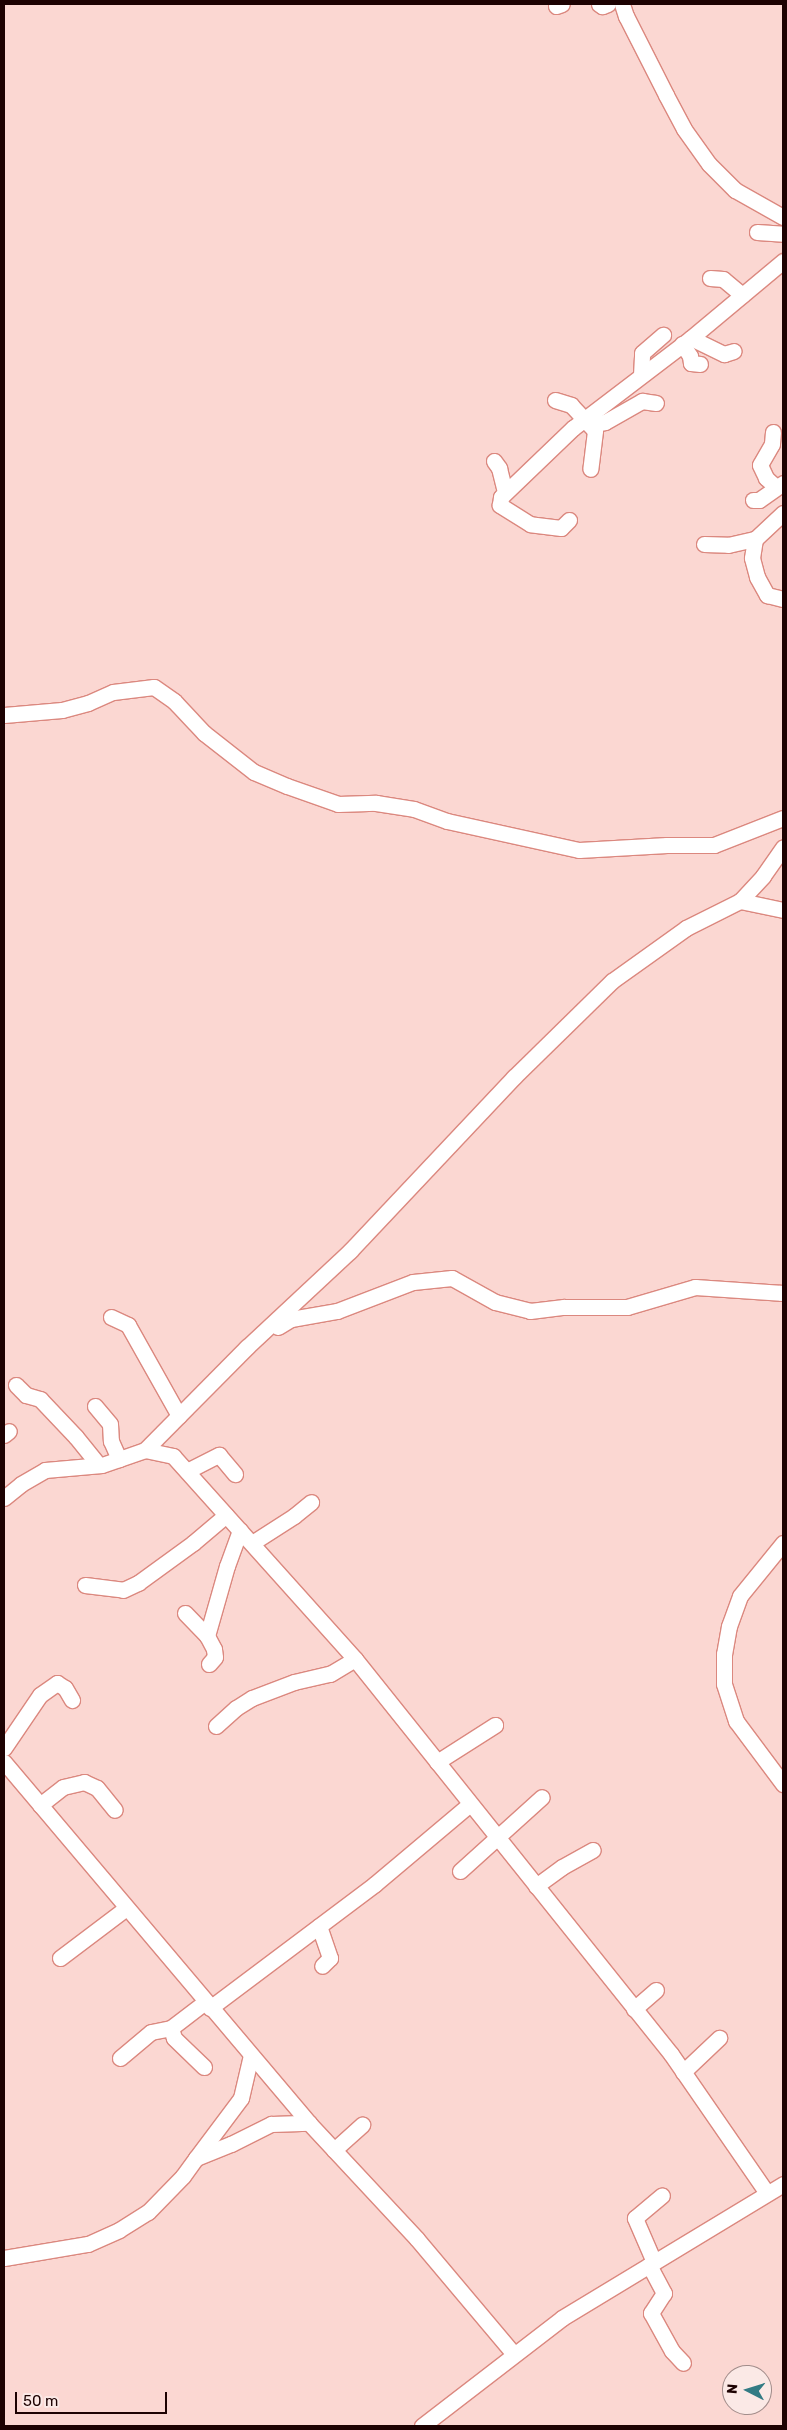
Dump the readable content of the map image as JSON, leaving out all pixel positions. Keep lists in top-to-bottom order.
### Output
{
  "scale_bar": "50 m",
  "north": "left"
}
